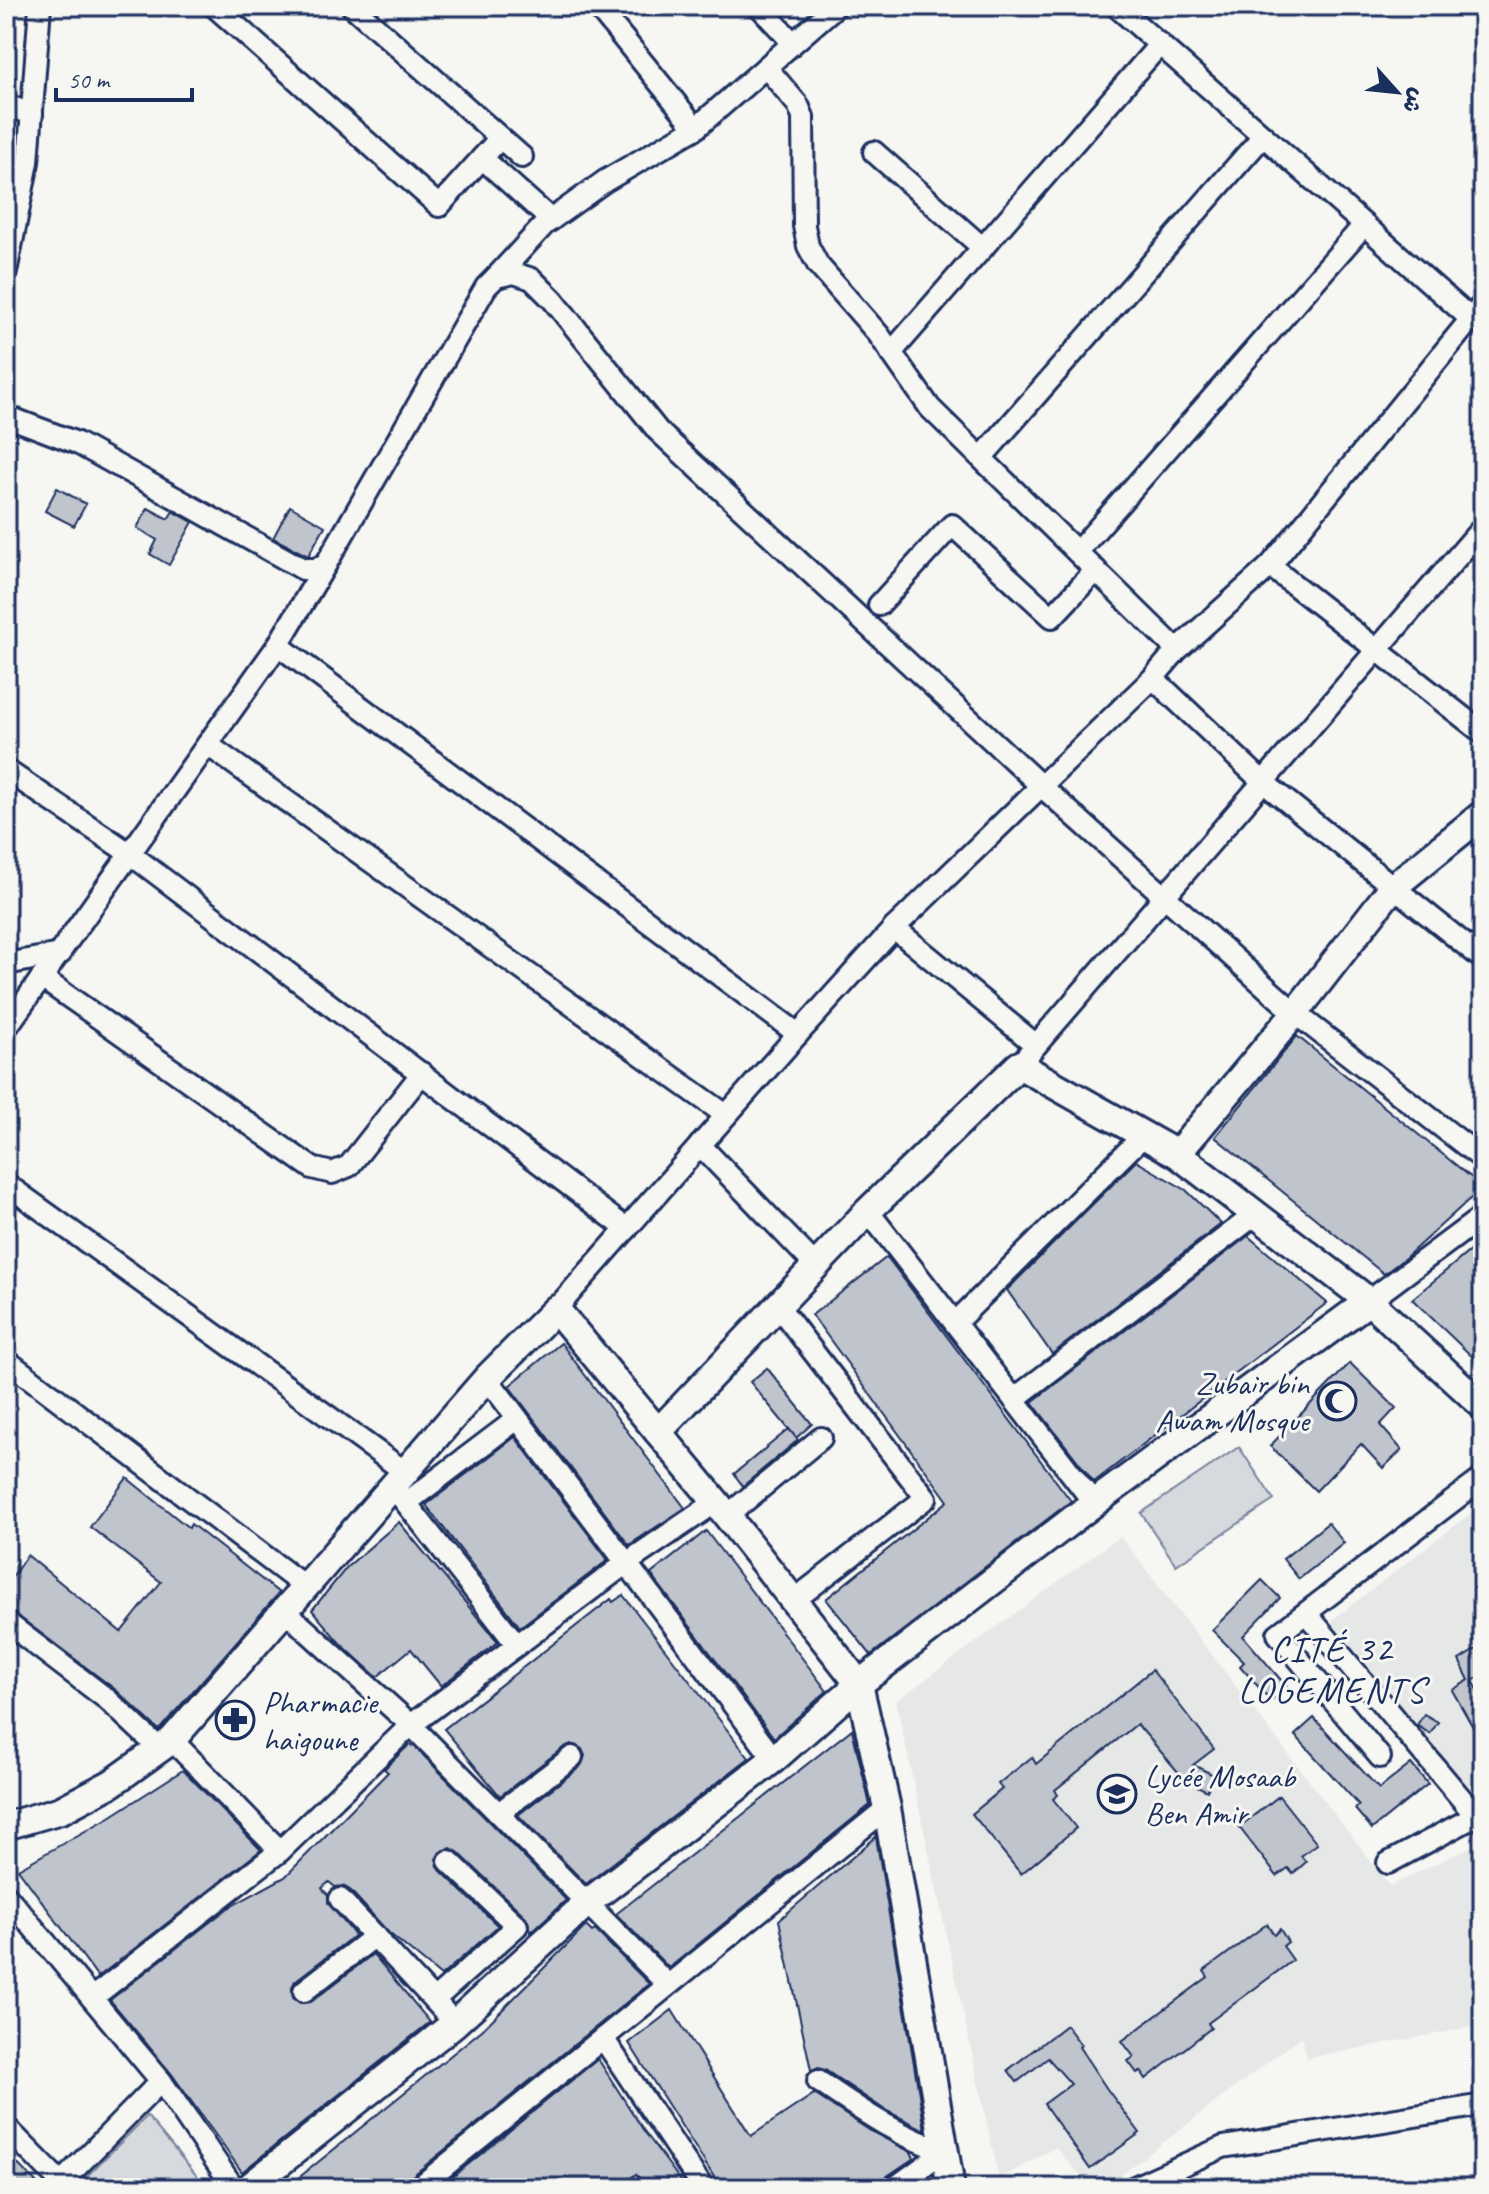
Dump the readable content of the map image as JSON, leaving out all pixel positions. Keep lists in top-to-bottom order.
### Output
{
  "districts": ["CITÉ 32 LOGEMENTS"],
  "places": {
    "mosque": ["Zubair bin Awam Mosque"],
    "pharmacy": ["Pharmacie haigoune"],
    "school or university": ["Lycée Mosaab Ben Amir"]
  },
  "scale_bar": "50 m",
  "north": "bottom right"
}
